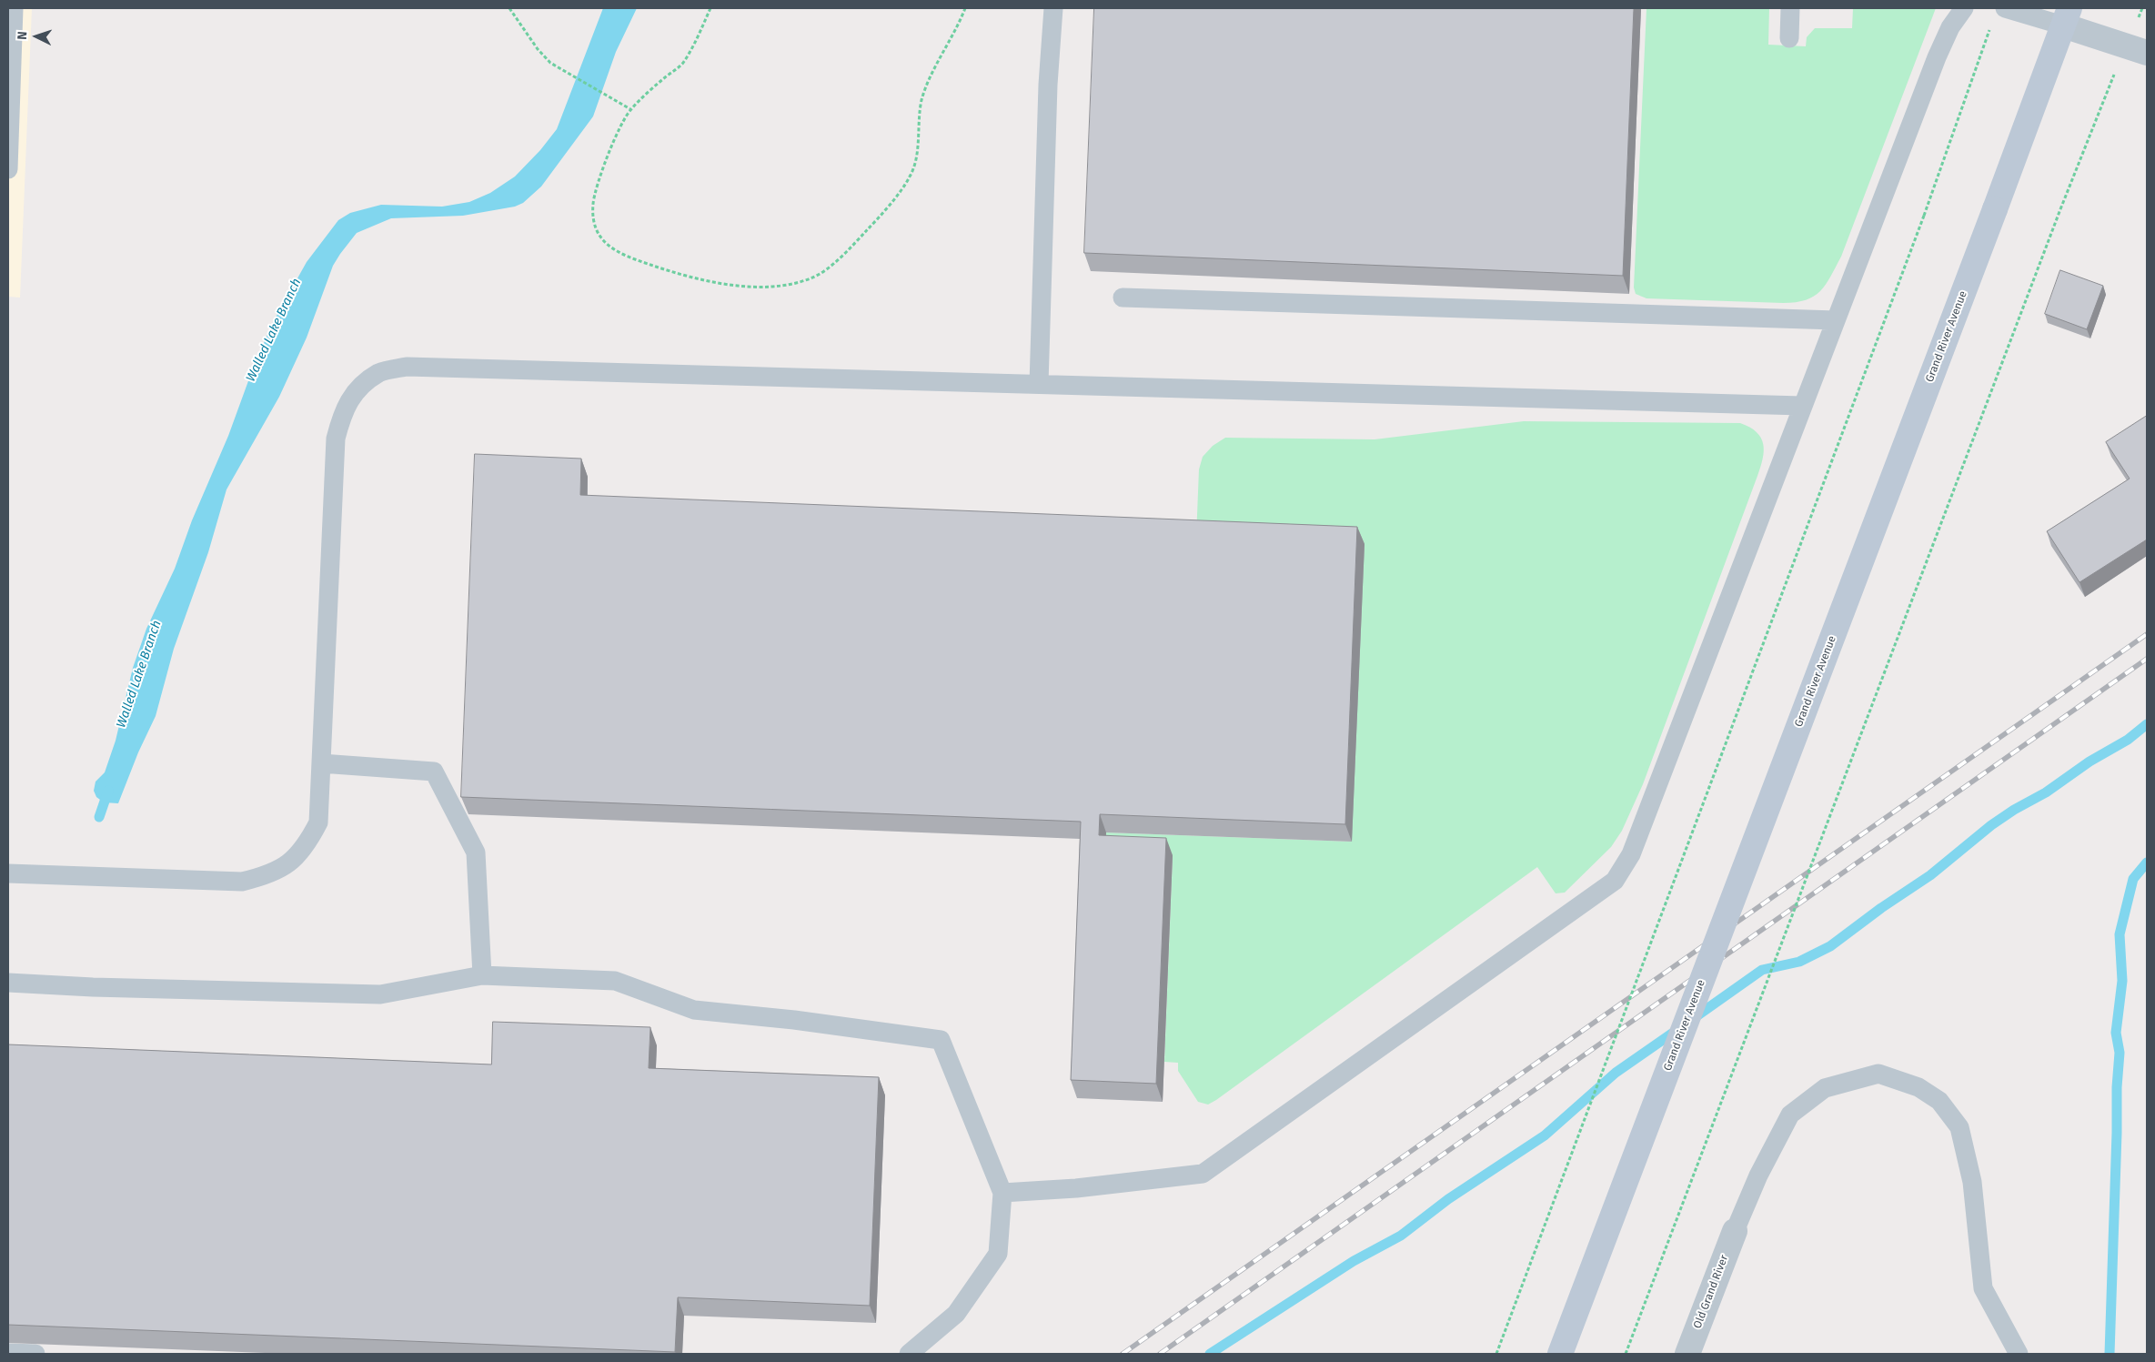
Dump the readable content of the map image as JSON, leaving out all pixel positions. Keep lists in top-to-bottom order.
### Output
{
  "streets": {
    "main road": ["Grand River Avenue"],
    "street": ["Old Grand River"]
  },
  "water": ["Walled Lake Branch"],
  "north": "left"
}
